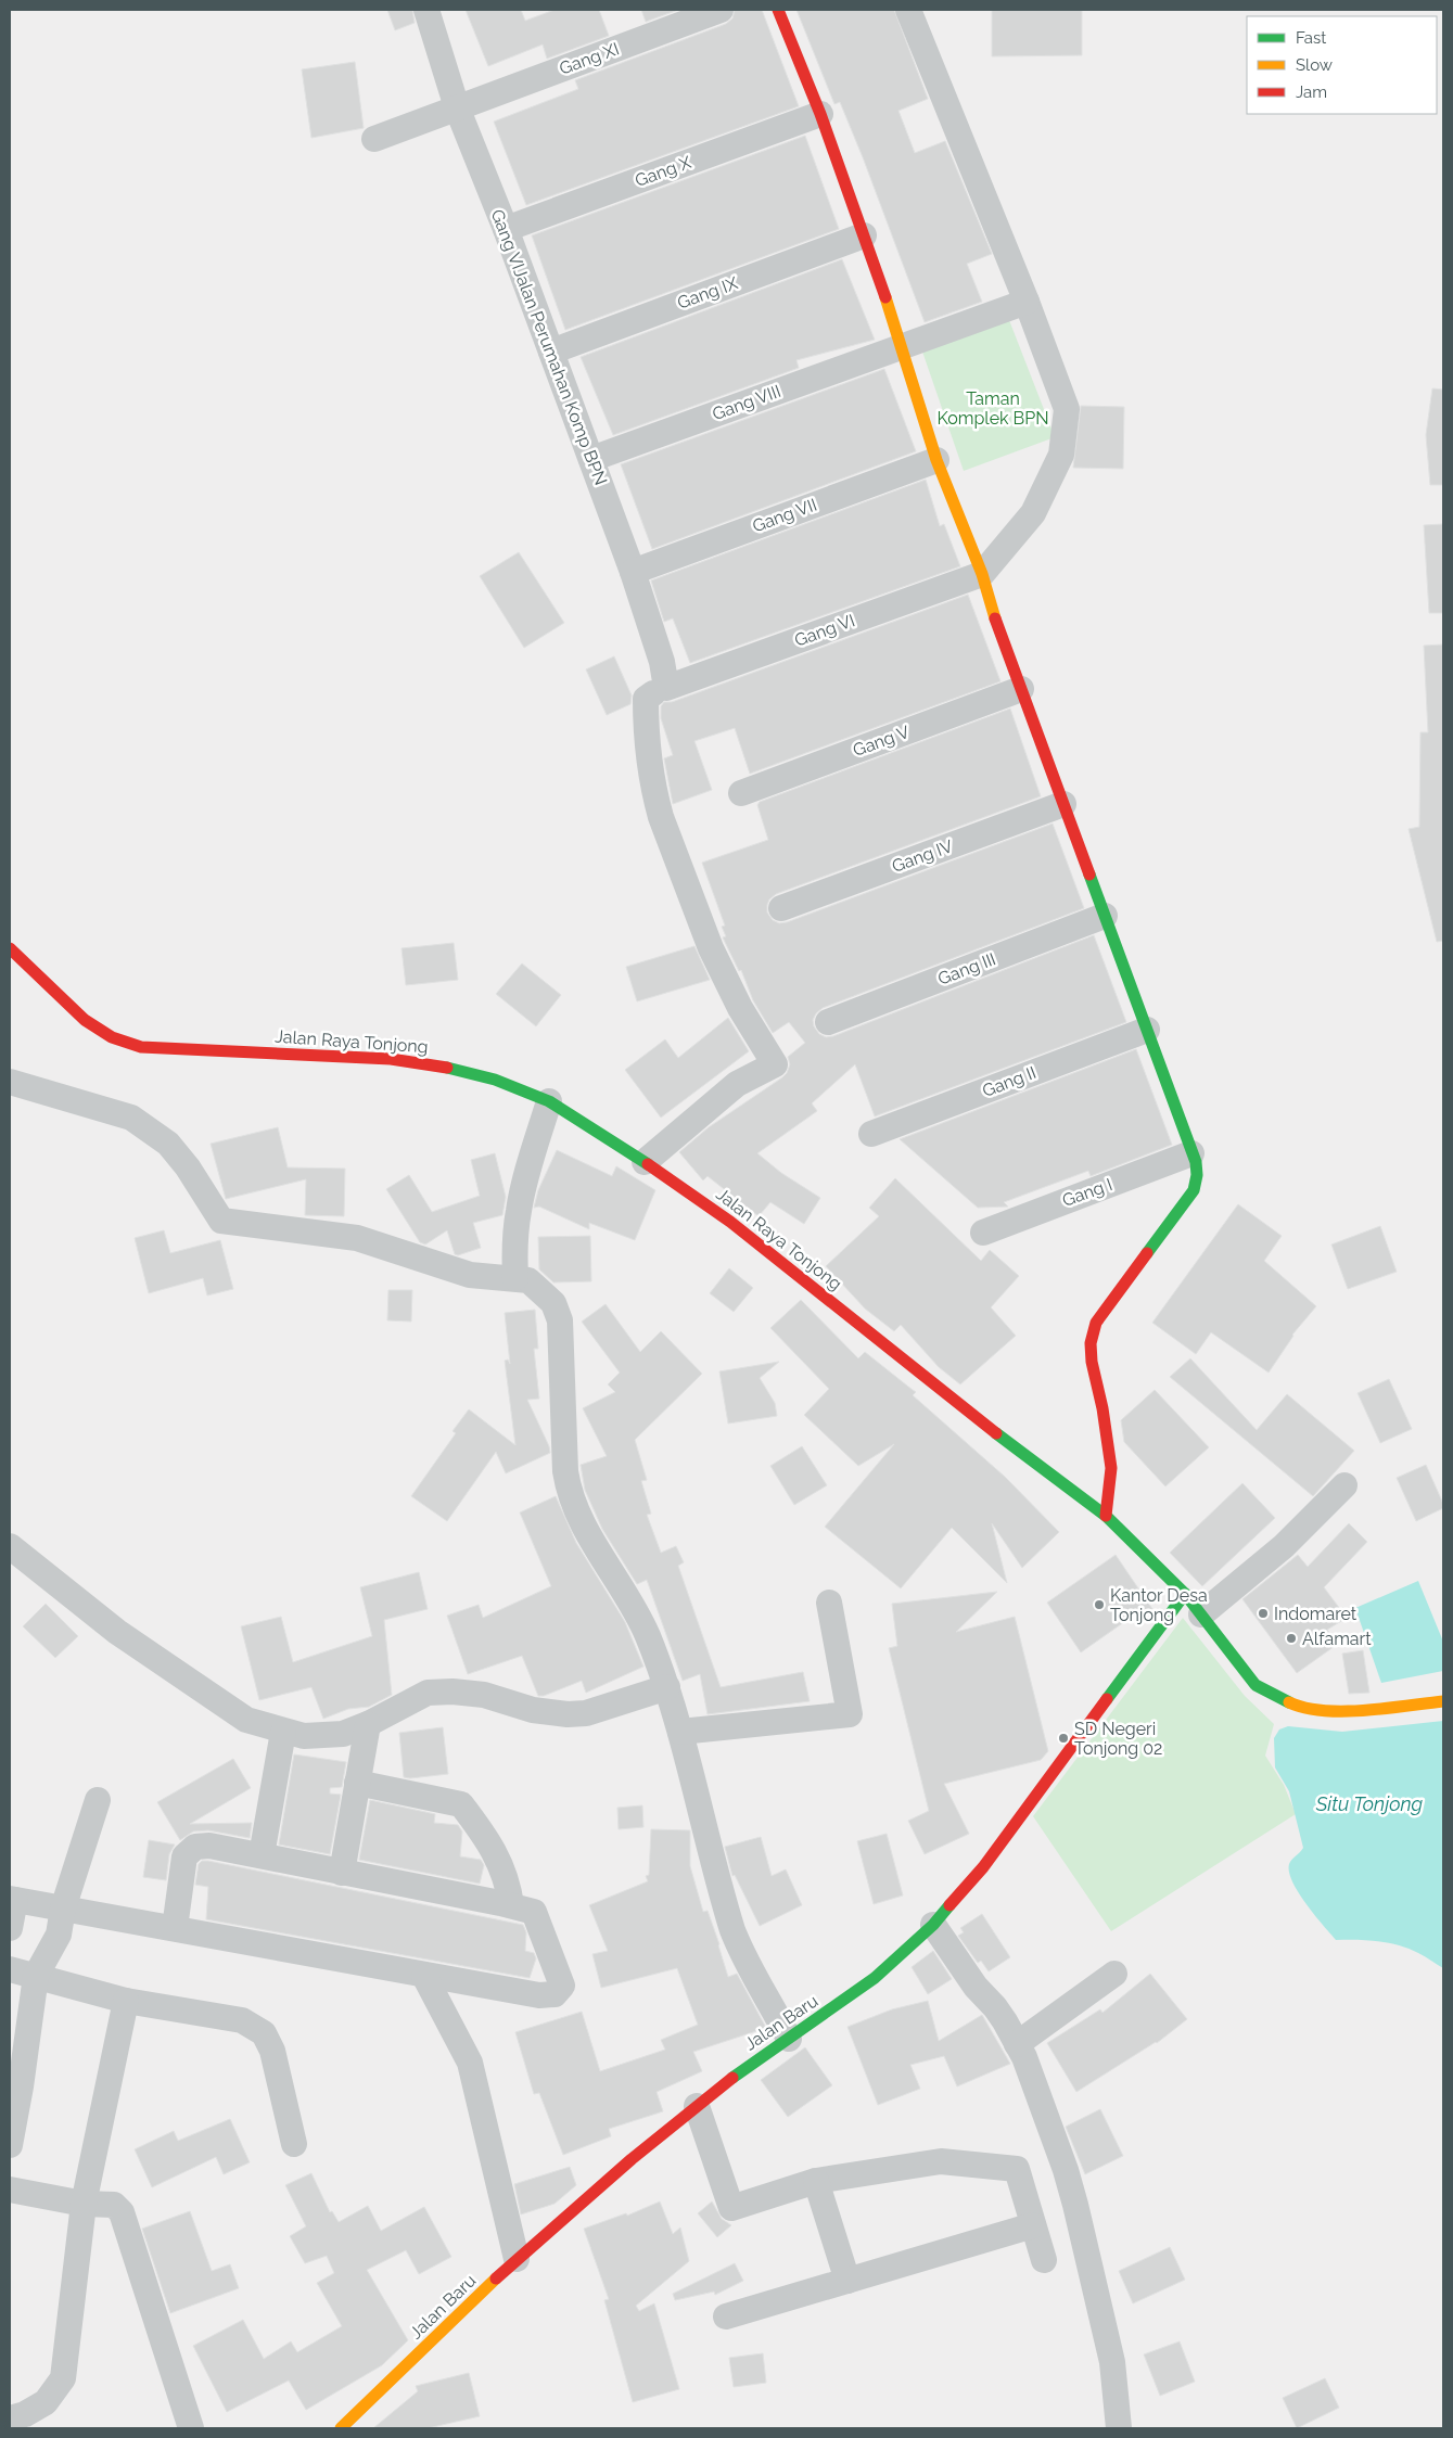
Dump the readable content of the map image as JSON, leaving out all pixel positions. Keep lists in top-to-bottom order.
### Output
{
  "streets": {
    "main road": ["Jalan Raya Tonjong", "Jalan Baru"],
    "street": [
      "Gang XI",
      "Gang X",
      "Gang IX",
      "Gang VIJalan Perumahan Komp BPN",
      "Gang VIII",
      "Gang VII",
      "Gang VI",
      "Gang V",
      "Gang IV",
      "Gang III",
      "Gang II",
      "Gang I"
    ]
  },
  "crossings": [
    ["Gang XI", "Gang VIJalan Perumahan Komp BPN"],
    ["Gang X", "Gang VIJalan Perumahan Komp BPN"],
    ["Gang IX", "Gang VIJalan Perumahan Komp BPN"],
    ["Gang VIJalan Perumahan Komp BPN", "Gang VIII"],
    ["Gang VIJalan Perumahan Komp BPN", "Gang VII"],
    ["Gang VIJalan Perumahan Komp BPN", "Gang VI"],
    ["Jalan Raya Tonjong", "Jalan Baru"]
  ],
  "water": ["Situ Tonjong"],
  "parks": ["Taman Komplek BPN"],
  "places": [
    "Kantor Desa Tonjong",
    "Indomaret",
    "Alfamart",
    "SD Negeri Tonjong 02"
  ],
  "legend": ["Fast", "Slow", "Jam"]
}
